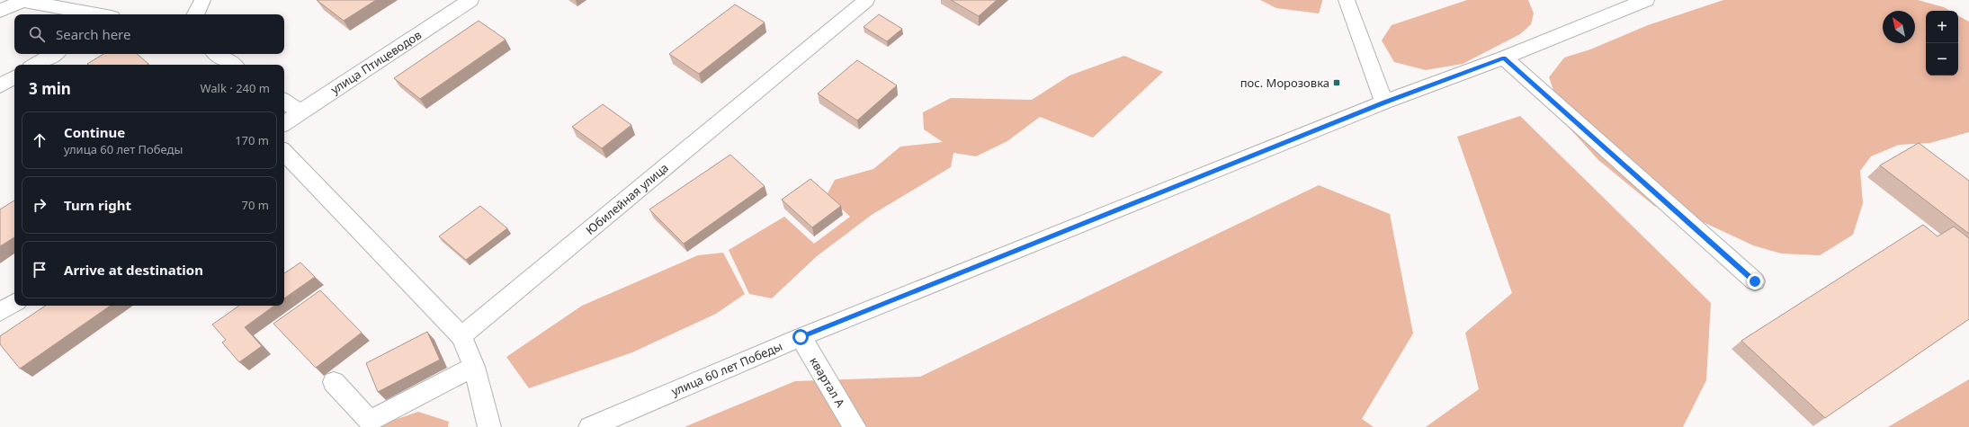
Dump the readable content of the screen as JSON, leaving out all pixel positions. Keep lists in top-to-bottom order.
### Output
{
  "streets": {
    "street": [
      "улица Птицеводов",
      "Юбилейная улица",
      "улица 60 лет Победы",
      "квартал А"
    ]
  },
  "crossings": [
    ["улица 60 лет Победы", "квартал А"]
  ],
  "places": {
    "transit": ["пос. Морозовка"]
  },
  "north": "top left",
  "page": {
    "map_buttons": ["+", "−"],
    "search": "Search here",
    "heading": ["3 min", "Walk · 240 m"],
    "list": [
      ["Continue", "улица 60 лет Победы", "170 m"],
      ["Turn right", "70 m"],
      "Arrive at destination"
    ]
  }
}
